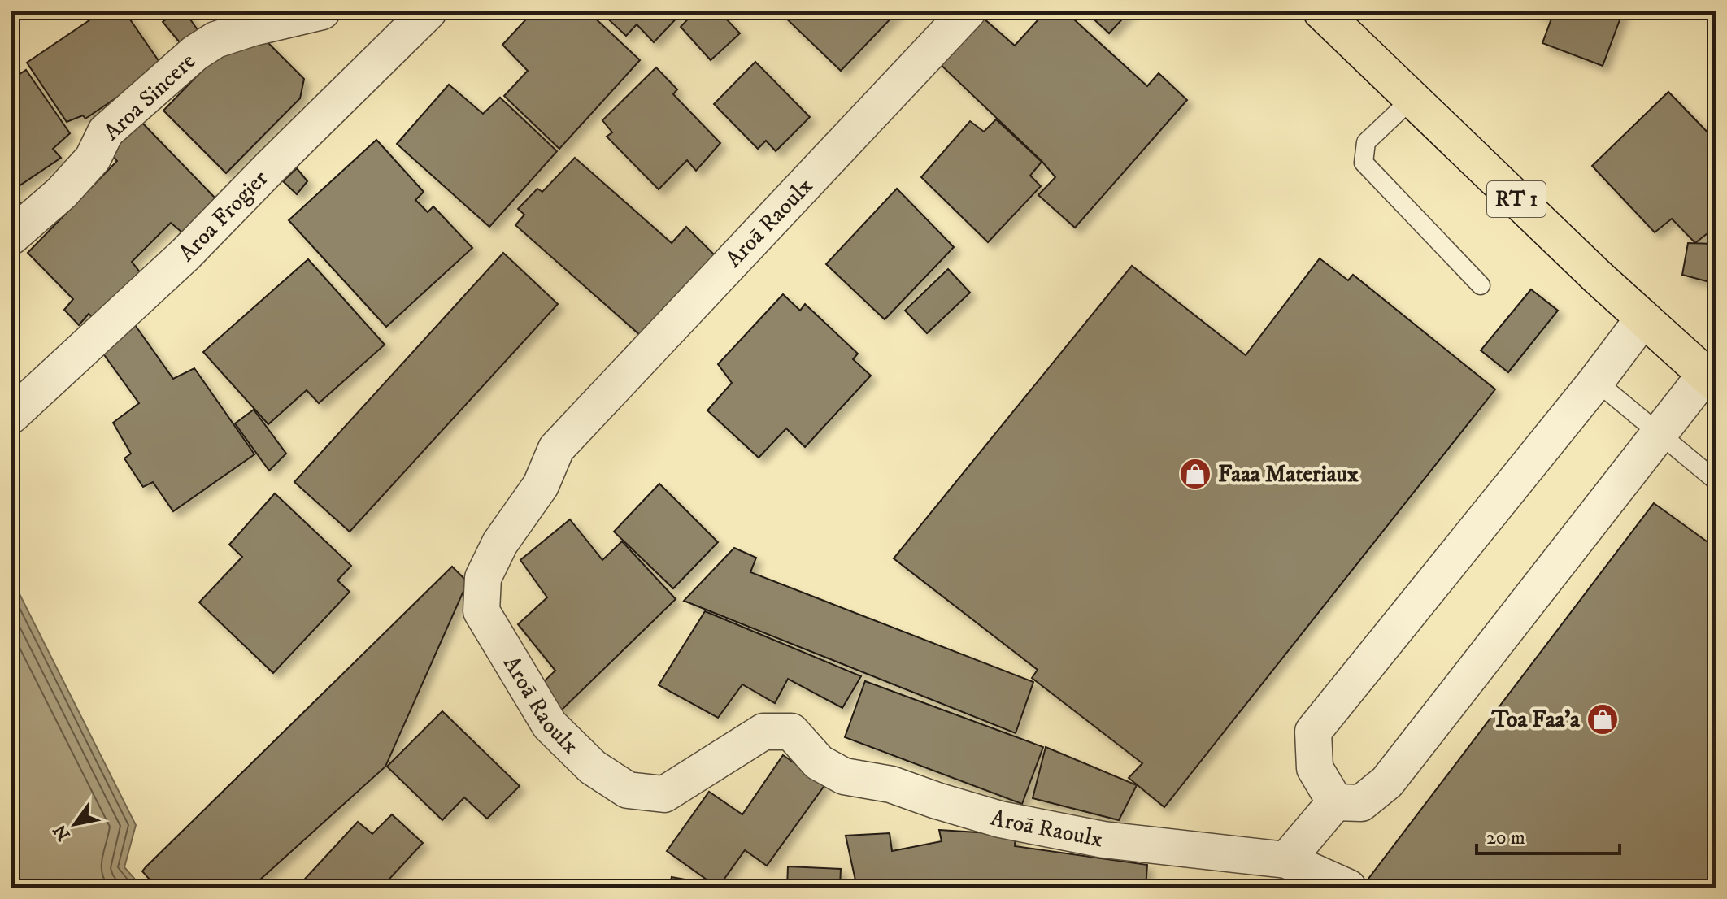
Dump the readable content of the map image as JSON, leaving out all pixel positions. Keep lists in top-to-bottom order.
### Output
{
  "streets": {
    "main road": ["RT 1"],
    "street": ["Aroa Sincere", "Aroa Frogier", "Aroā Raoulx"]
  },
  "places": {
    "shop": ["Faaa Materiaux", "Toa Faa'a"]
  },
  "scale_bar": "20 m",
  "north": "bottom left"
}
